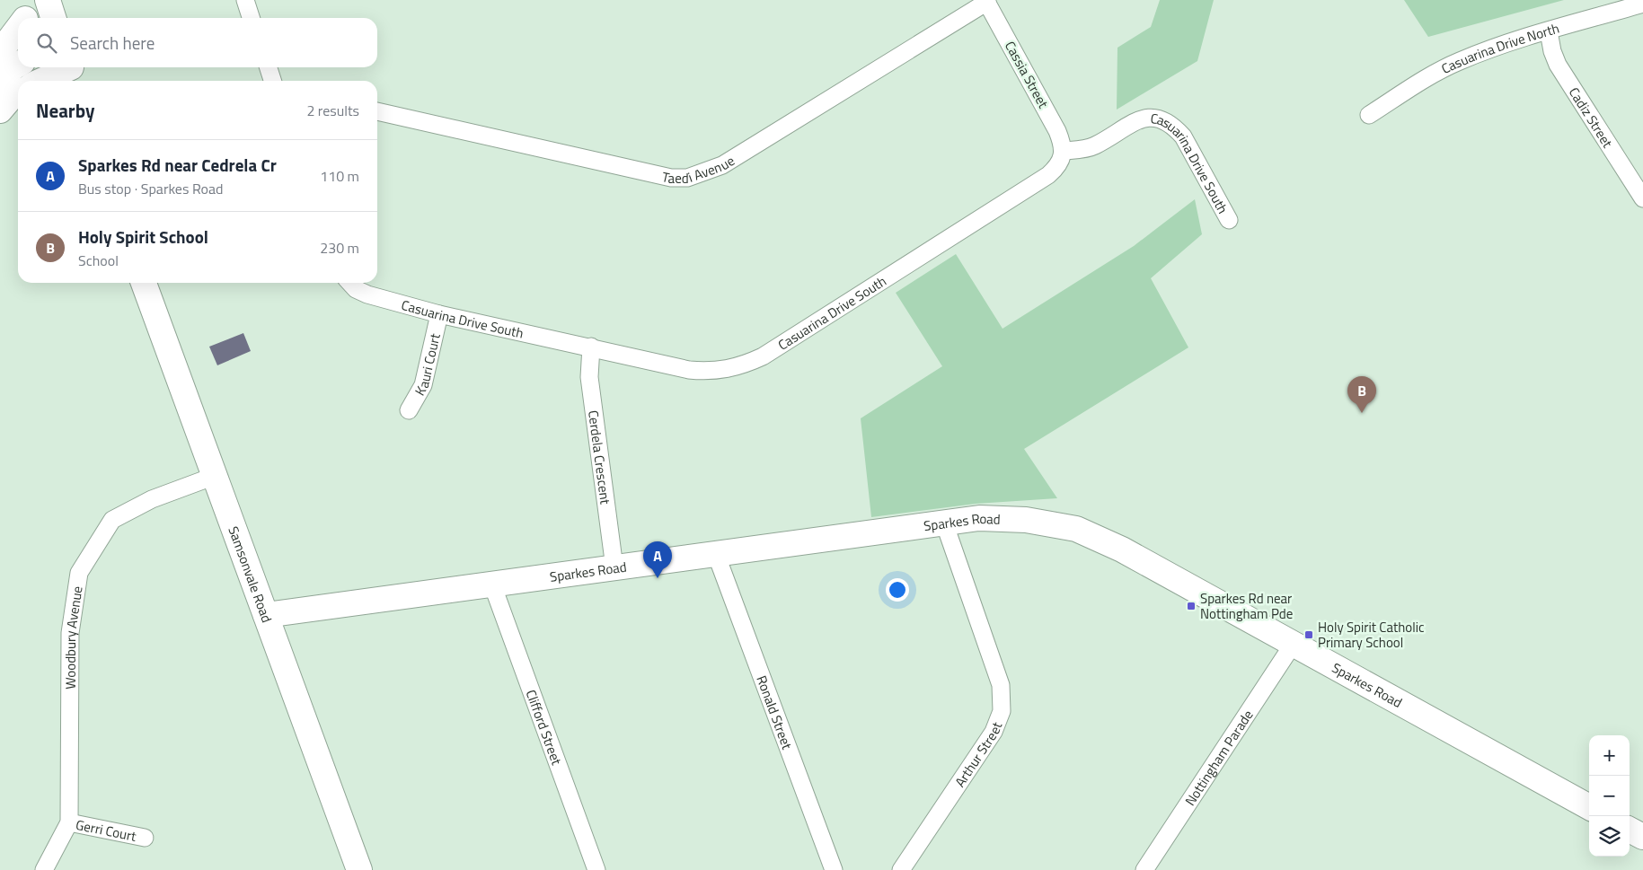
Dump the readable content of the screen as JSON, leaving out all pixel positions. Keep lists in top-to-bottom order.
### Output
{
  "streets": {
    "street": [
      "Casuarina Drive North",
      "Cassia Street",
      "Cadiz Street",
      "Taedi Avenue",
      "Casuarina Drive South",
      "Kauri Court",
      "Cerdela Crescent",
      "Sparkes Road",
      "Samsonvale Road",
      "Woodbury Avenue",
      "Ronald Street",
      "Clifford Street",
      "Arthur Street",
      "Nottingham Parade",
      "Gerri Court"
    ]
  },
  "crossings": [
    ["Casuarina Drive North", "Cadiz Street"],
    ["Cassia Street", "Taedi Avenue"],
    ["Cassia Street", "Casuarina Drive South"],
    ["Casuarina Drive South", "Kauri Court"],
    ["Casuarina Drive South", "Cerdela Crescent"],
    ["Cerdela Crescent", "Sparkes Road"],
    ["Sparkes Road", "Samsonvale Road"],
    ["Sparkes Road", "Ronald Street"],
    ["Sparkes Road", "Clifford Street"],
    ["Sparkes Road", "Arthur Street"],
    ["Sparkes Road", "Nottingham Parade"],
    ["Samsonvale Road", "Woodbury Avenue"],
    ["Woodbury Avenue", "Gerri Court"]
  ],
  "places": {
    "transit": ["Sparkes Rd near Nottingham Pde", "Holy Spirit Catholic Primary School"]
  },
  "page": {
    "search": "Search here",
    "heading": ["Nearby", "2 results"],
    "list": [
      {
        "mark": "A",
        "name": "Sparkes Rd near Cedrela Cr",
        "note": "Bus stop · Sparkes Road",
        "value": "110 m"
      },
      {
        "mark": "B",
        "name": "Holy Spirit School",
        "note": "School",
        "value": "230 m"
      }
    ],
    "pins": ["B", "A"],
    "map_buttons": ["+", "−"]
  }
}
